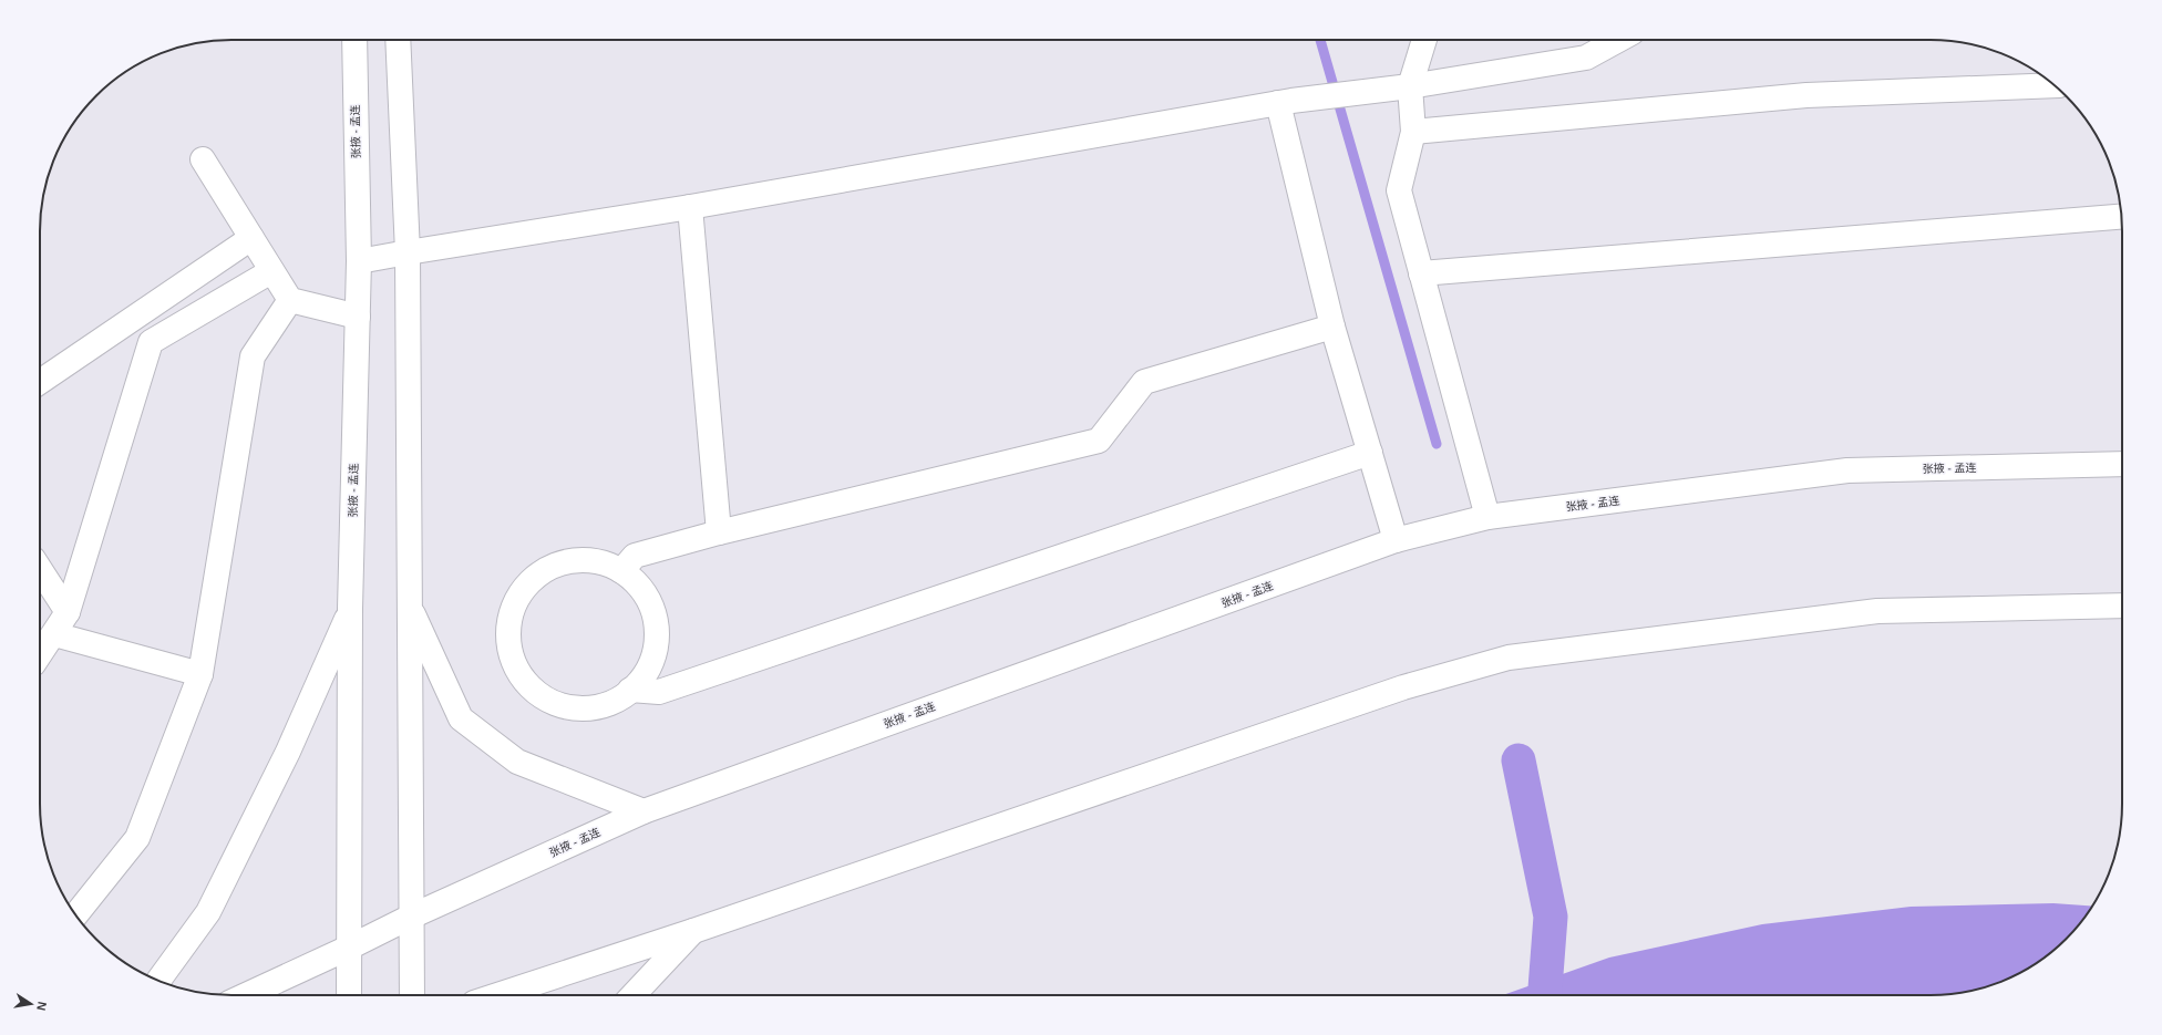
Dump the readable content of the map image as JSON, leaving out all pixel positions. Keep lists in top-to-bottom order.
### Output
{
  "streets": {
    "main road": ["张掖 - 孟连"]
  },
  "north": "right"
}
